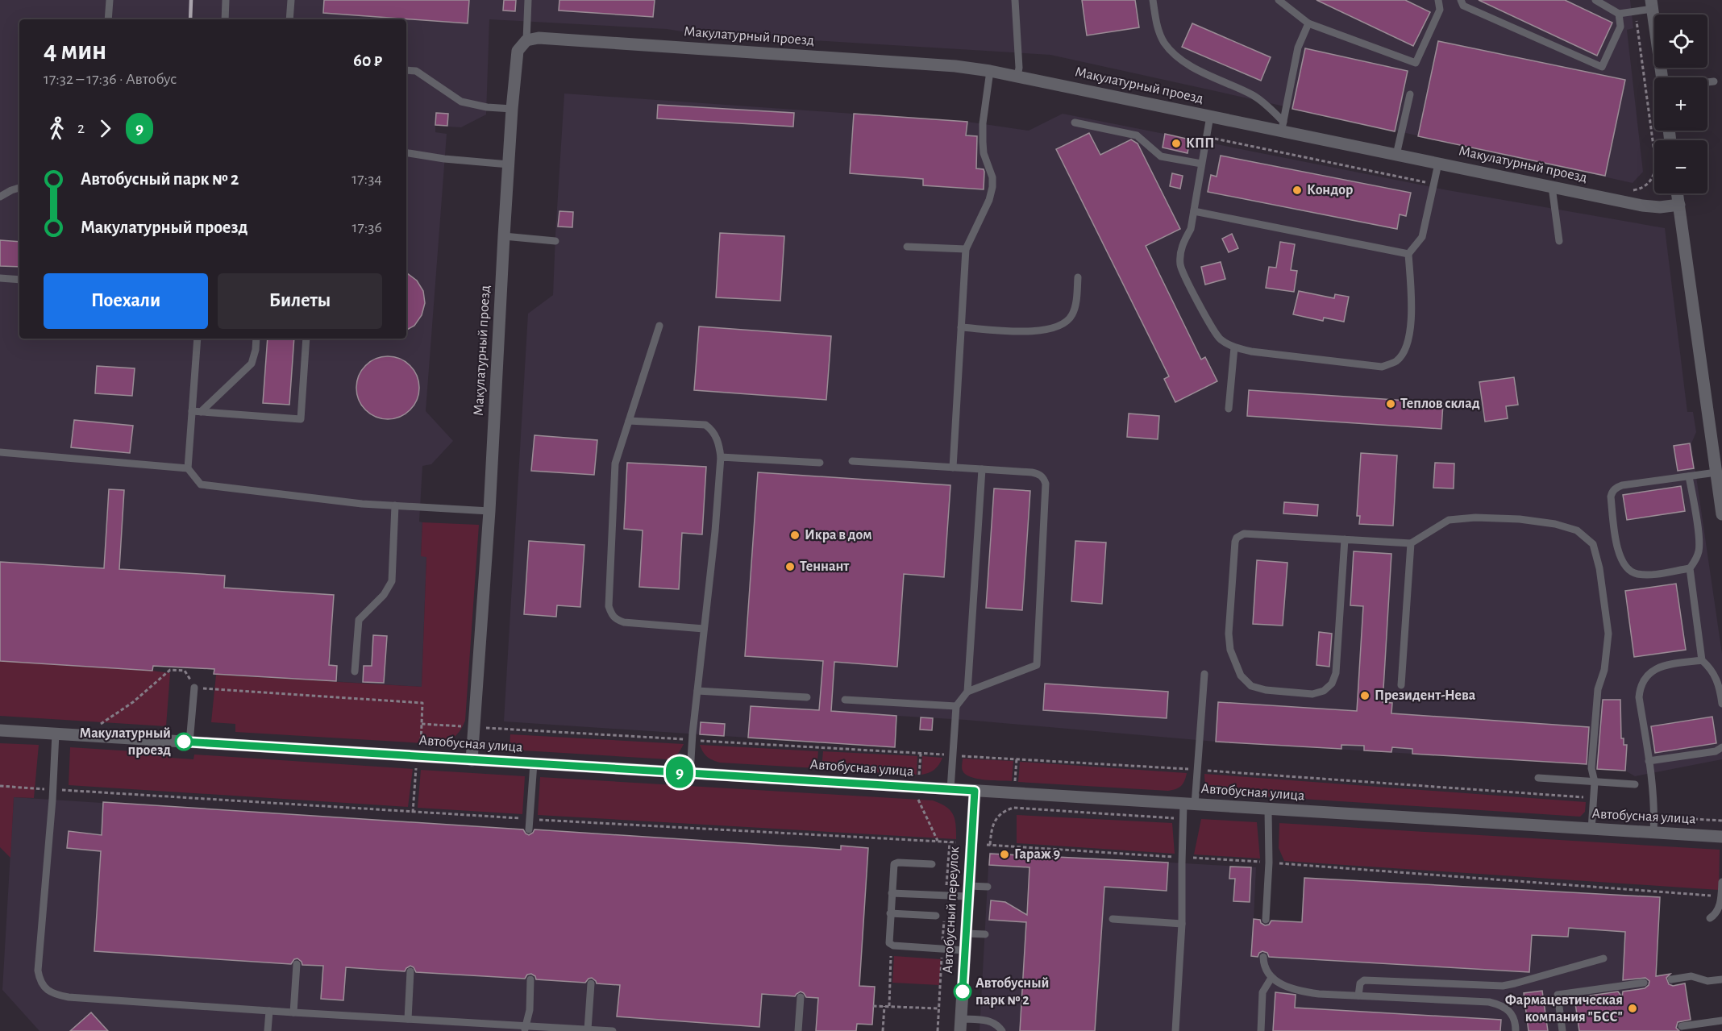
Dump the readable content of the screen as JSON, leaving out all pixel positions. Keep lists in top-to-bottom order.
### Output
{
  "streets": {
    "street": ["Макулатурный проезд", "Автобусная улица", "Автобусный переулок"]
  },
  "crossings": [
    ["Макулатурный проезд", "Автобусная улица"],
    ["Автобусная улица", "Автобусный переулок"]
  ],
  "places": [
    "КПП",
    "Кондор",
    "Теплов склад",
    "Икра в дом",
    "Теннант",
    "Президент-Нева",
    "Макулатурный проезд",
    "Гараж 9",
    "Автобусный парк № 2",
    "Фармацевтическая компания \"БСС\""
  ],
  "lines": ["bus line 9"],
  "page": {
    "on_map": "9",
    "map_buttons": ["+", "−"],
    "heading": ["4 мин", "17:32 – 17:36 · Автобус", "60 ₽"],
    "legs": ["2", "9"],
    "list": [
      {
        "name": "Автобусный парк № 2",
        "value": "17:34"
      },
      {
        "name": "Макулатурный проезд",
        "value": "17:36"
      }
    ],
    "buttons": ["Поехали", "Билеты"]
  }
}
